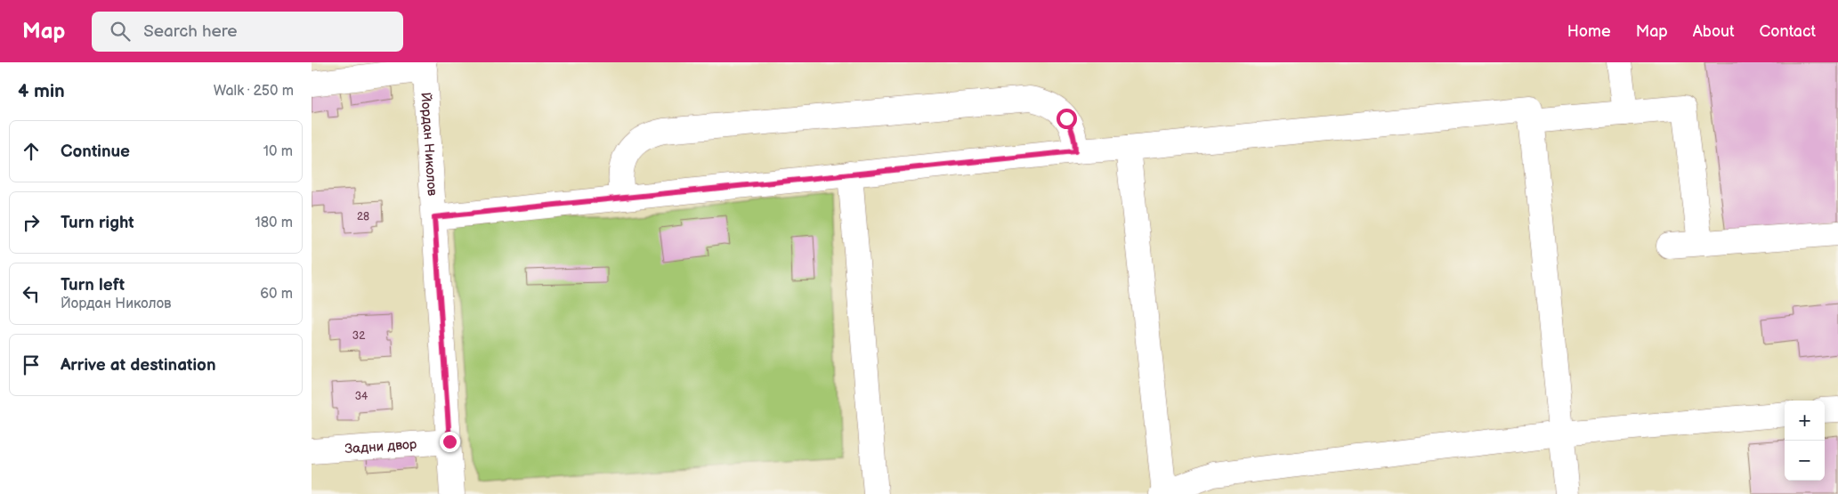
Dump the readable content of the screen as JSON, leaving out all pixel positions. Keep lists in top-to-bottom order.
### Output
{
  "streets": {
    "street": ["Йордан Николов", "Задни двор"]
  },
  "crossings": [
    ["Йордан Николов", "Задни двор"]
  ],
  "house_numbers": ["28", "32", "34"],
  "page": {
    "header": "Map",
    "search": "Search here",
    "nav": [
      "Home",
      "Map",
      "About",
      "Contact"
    ],
    "heading": ["4 min", "Walk · 250 m"],
    "list": [
      ["Continue", "10 m"],
      ["Turn right", "180 m"],
      ["Turn left", "Йордан Николов", "60 m"],
      "Arrive at destination"
    ],
    "map_buttons": ["+", "−"]
  }
}
